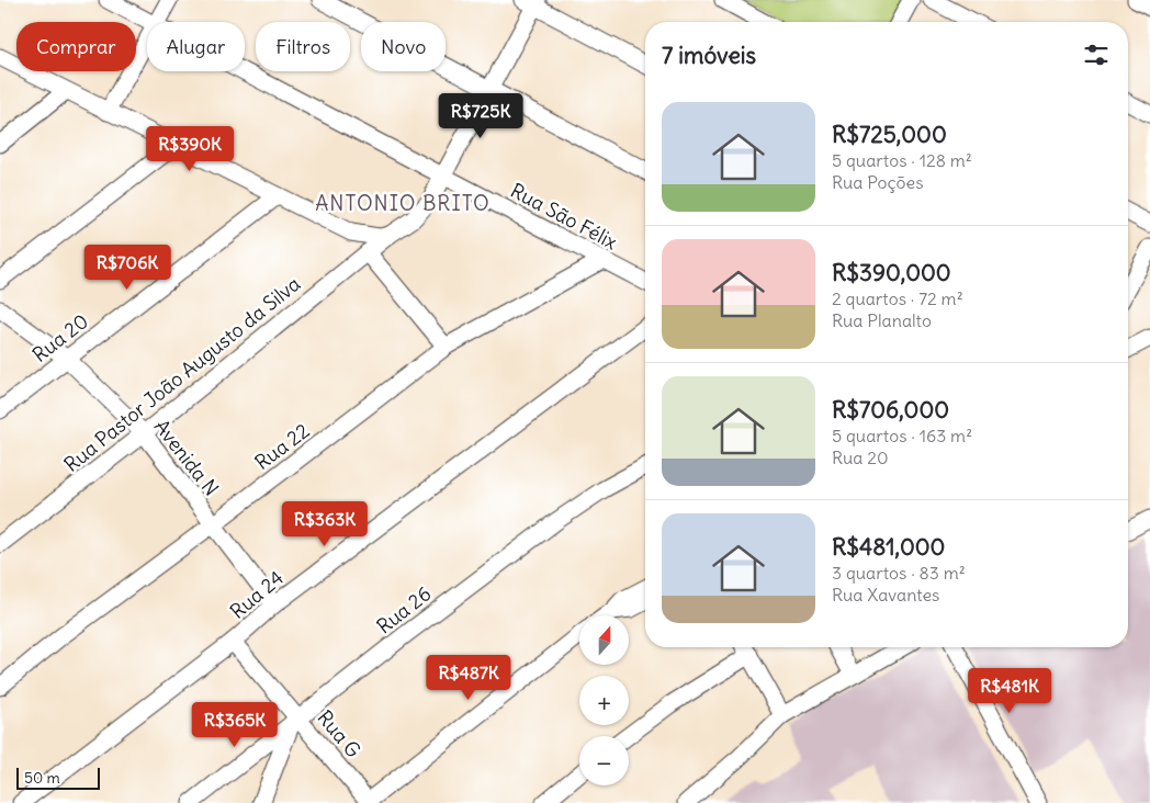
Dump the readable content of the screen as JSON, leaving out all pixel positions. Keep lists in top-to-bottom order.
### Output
{
  "streets": {
    "street": [
      "Rua São Félix",
      "Rua 20",
      "Rua Pastor João Augusto da Silva",
      "Rua 22",
      "Avenida N",
      "Rua 24",
      "Rua 26",
      "Rua G"
    ]
  },
  "crossings": [
    ["Rua São Félix", "Rua Pastor João Augusto da Silva"],
    ["Rua São Félix", "Rua 22"],
    ["Rua 20", "Avenida N"],
    ["Rua Pastor João Augusto da Silva", "Avenida N"],
    ["Rua 22", "Avenida N"],
    ["Avenida N", "Rua 24"],
    ["Rua 24", "Rua G"],
    ["Rua 26", "Rua G"]
  ],
  "districts": ["ANTONIO BRITO"],
  "scale_bar": "50 m",
  "north": "top",
  "page": {
    "chip": [
      "Comprar",
      "Alugar",
      "Filtros",
      "Novo"
    ],
    "heading": "7 imóveis",
    "list": [
      {
        "name": "R$725,000",
        "note": "5 quartos · 128 m² · Rua Poções"
      },
      {
        "name": "R$390,000",
        "note": "2 quartos · 72 m² · Rua Planalto"
      },
      {
        "name": "R$706,000",
        "note": "5 quartos · 163 m² · Rua 20"
      },
      {
        "name": "R$481,000",
        "note": "3 quartos · 83 m² · Rua Xavantes"
      }
    ],
    "price": [
      "R$725K",
      "R$390K",
      "R$706K",
      "R$363K",
      "R$487K",
      "R$481K",
      "R$365K"
    ],
    "map_buttons": ["+", "−"],
    "scale": "50 m"
  }
}
